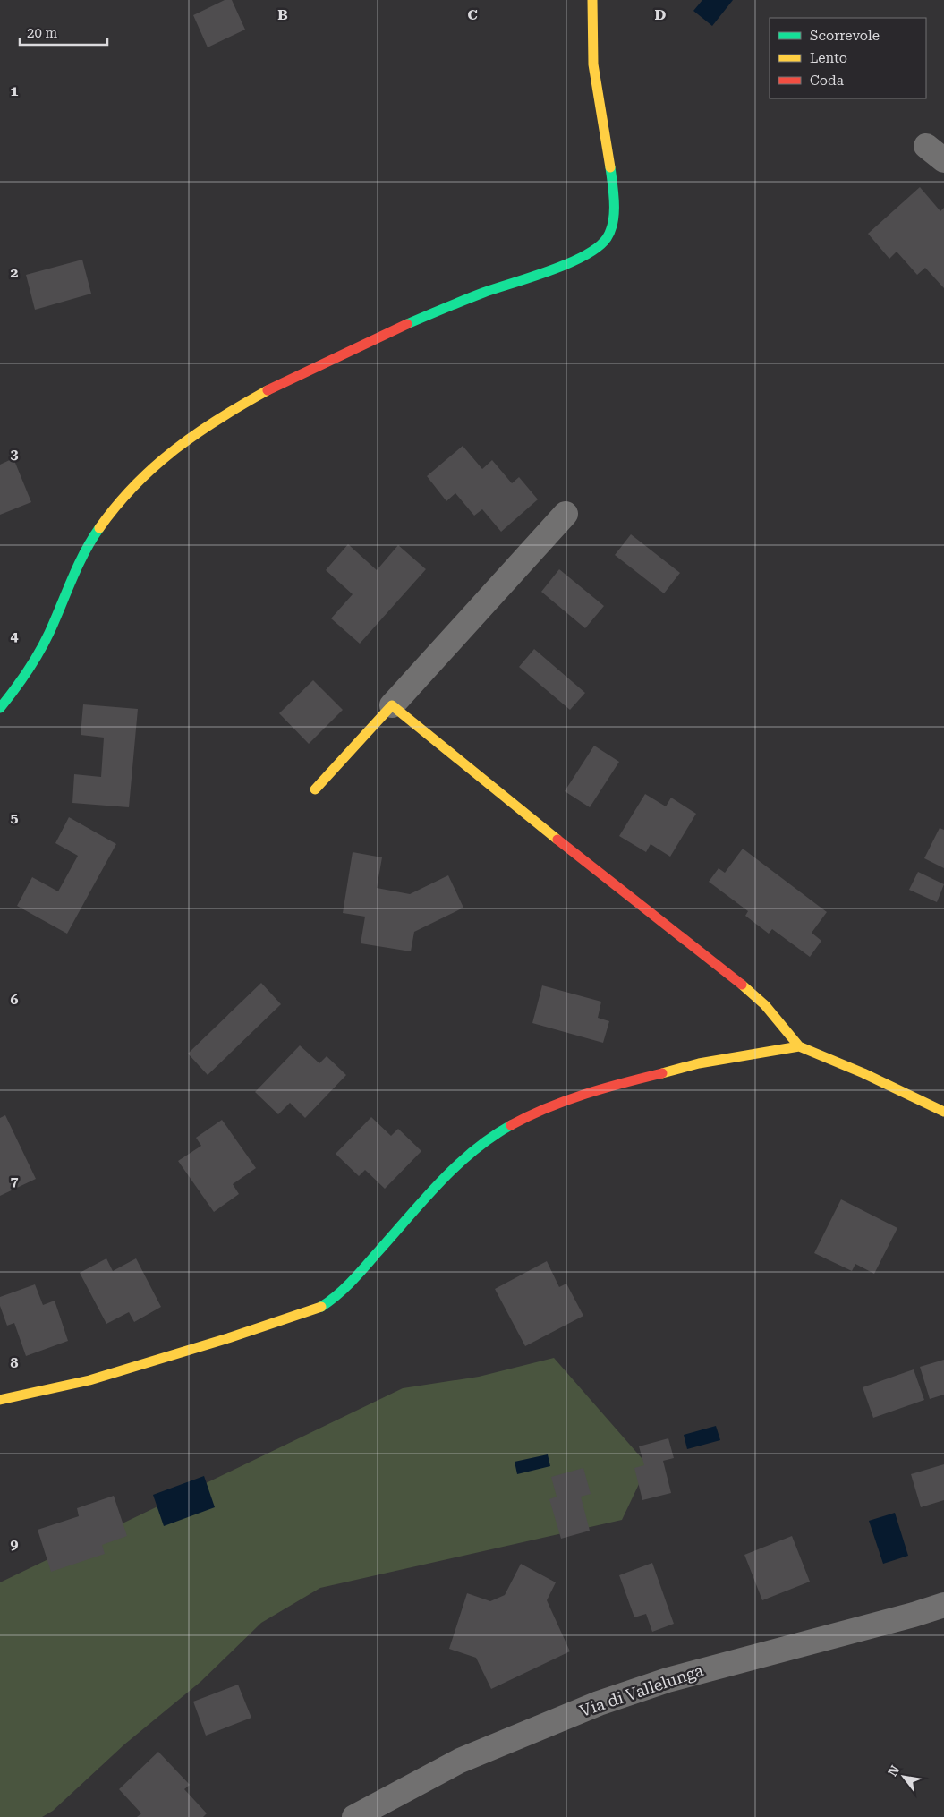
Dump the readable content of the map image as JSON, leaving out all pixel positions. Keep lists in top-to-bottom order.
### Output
{
  "streets": {
    "street": ["Via di Vallelunga"]
  },
  "legend": ["Scorrevole", "Lento", "Coda"],
  "scale_bar": "20 m",
  "north": "top left",
  "grid": {
    "columns": ["B", "C", "D"],
    "rows": [
      "1",
      "2",
      "3",
      "4",
      "5",
      "6",
      "7",
      "8",
      "9"
    ]
  }
}
